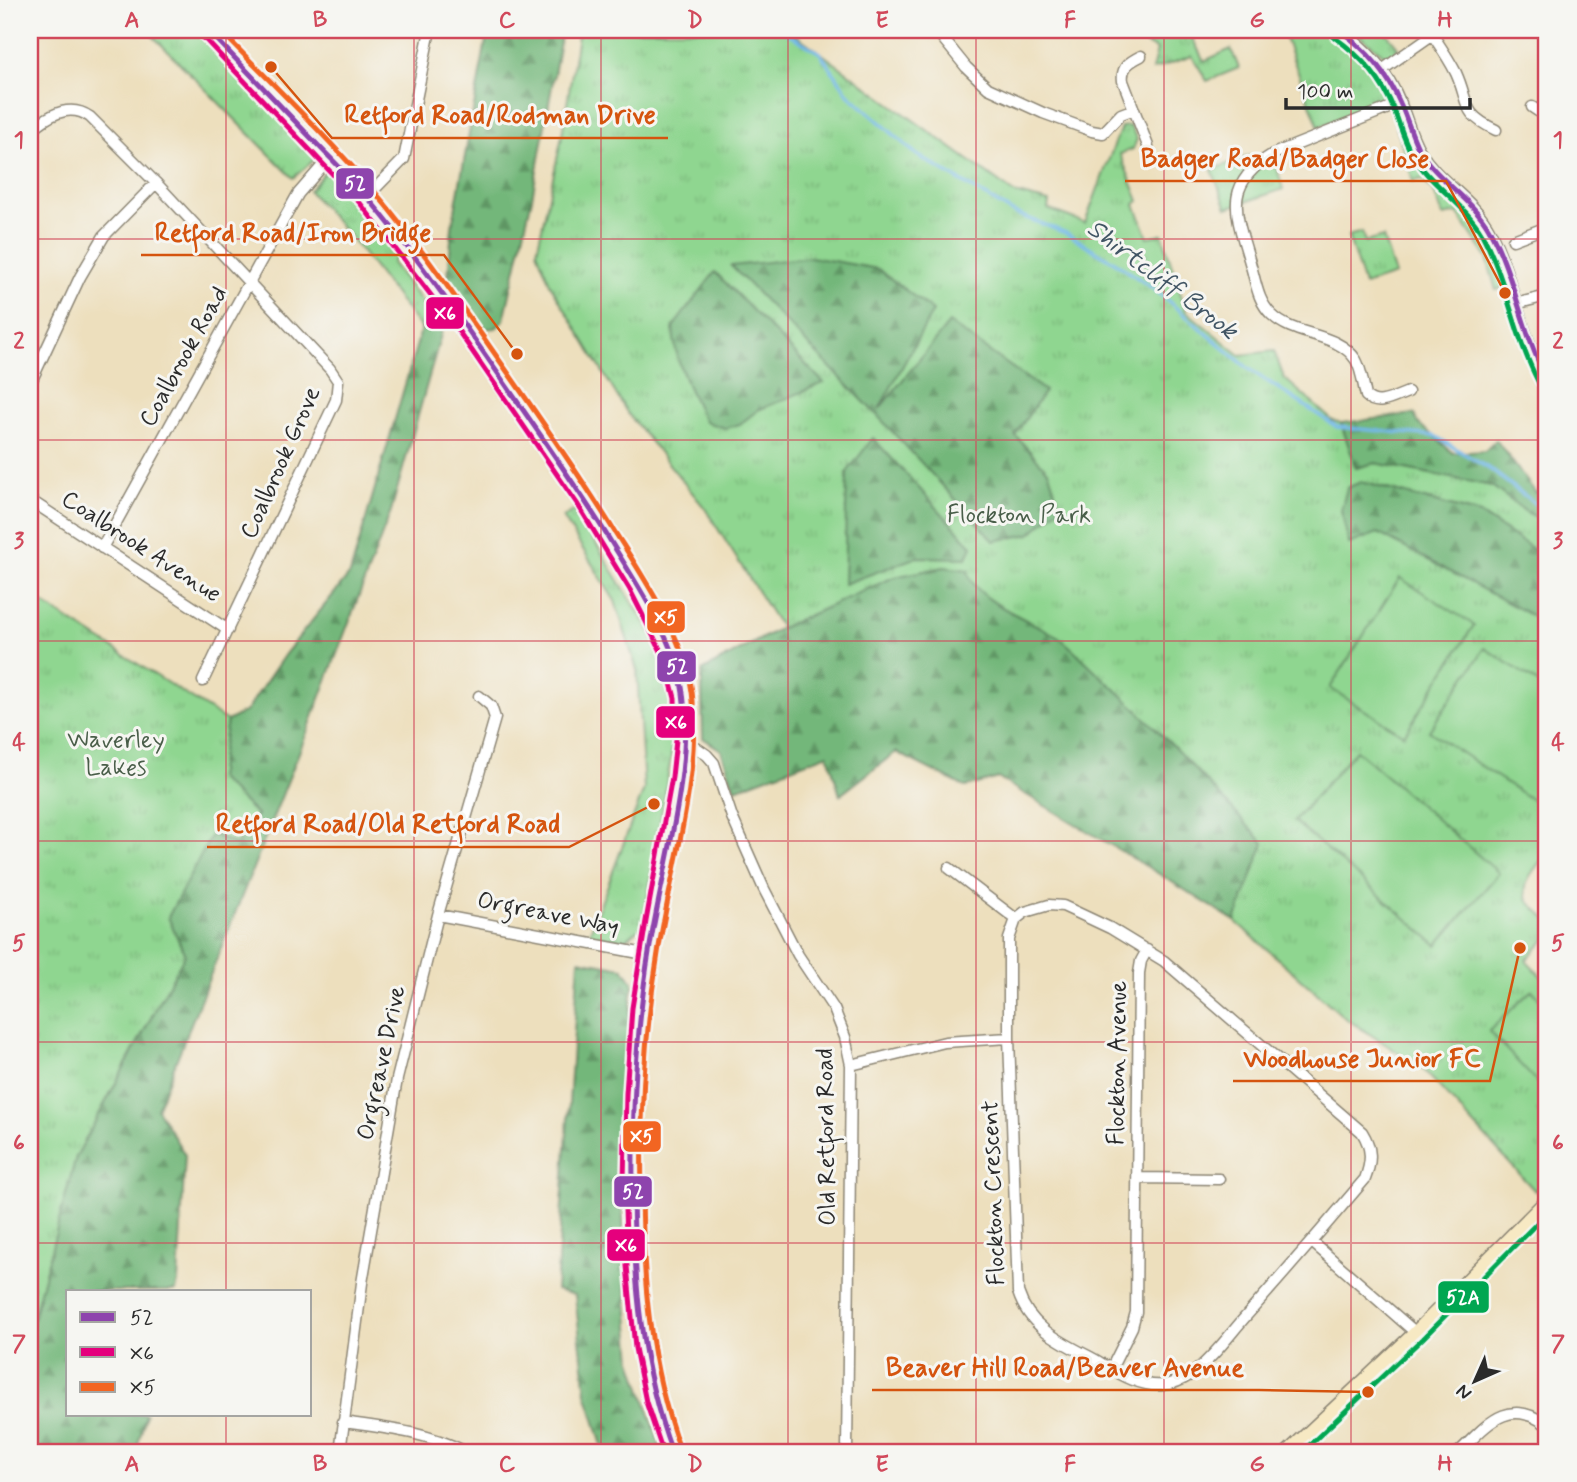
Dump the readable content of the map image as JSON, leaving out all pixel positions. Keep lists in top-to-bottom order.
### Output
{
  "streets": {
    "street": [
      "Coalbrook Road",
      "Coalbrook Grove",
      "Coalbrook Avenue",
      "Orgreave Way",
      "Orgreave Drive",
      "Flockton Avenue",
      "Old Retford Road",
      "Flockton Crescent"
    ]
  },
  "crossings": [
    ["Coalbrook Road", "Coalbrook Grove"],
    ["Coalbrook Road", "Coalbrook Avenue"],
    ["Coalbrook Grove", "Coalbrook Avenue"],
    ["Orgreave Way", "Orgreave Drive"],
    ["Flockton Avenue", "Flockton Crescent"]
  ],
  "water": ["Shirtcliff Brook"],
  "parks": ["Flockton Park", "Waverley Lakes"],
  "places": [
    "Retford Road/Rodman Drive",
    "Badger Road/Badger Close",
    "Retford Road/Iron Bridge",
    "Retford Road/Old Retford Road",
    "Woodhouse Junior FC",
    "Beaver Hill Road/Beaver Avenue"
  ],
  "lines": [
    "transit line 52",
    "transit line X5",
    "transit line X6",
    "transit line 52A"
  ],
  "legend": ["52", "X6", "X5"],
  "scale_bar": "100 m",
  "north": "bottom left",
  "grid": {
    "columns": [
      "A",
      "B",
      "C",
      "D",
      "E",
      "F",
      "G",
      "H"
    ],
    "rows": [
      "1",
      "2",
      "3",
      "4",
      "5",
      "6",
      "7"
    ]
  }
}
